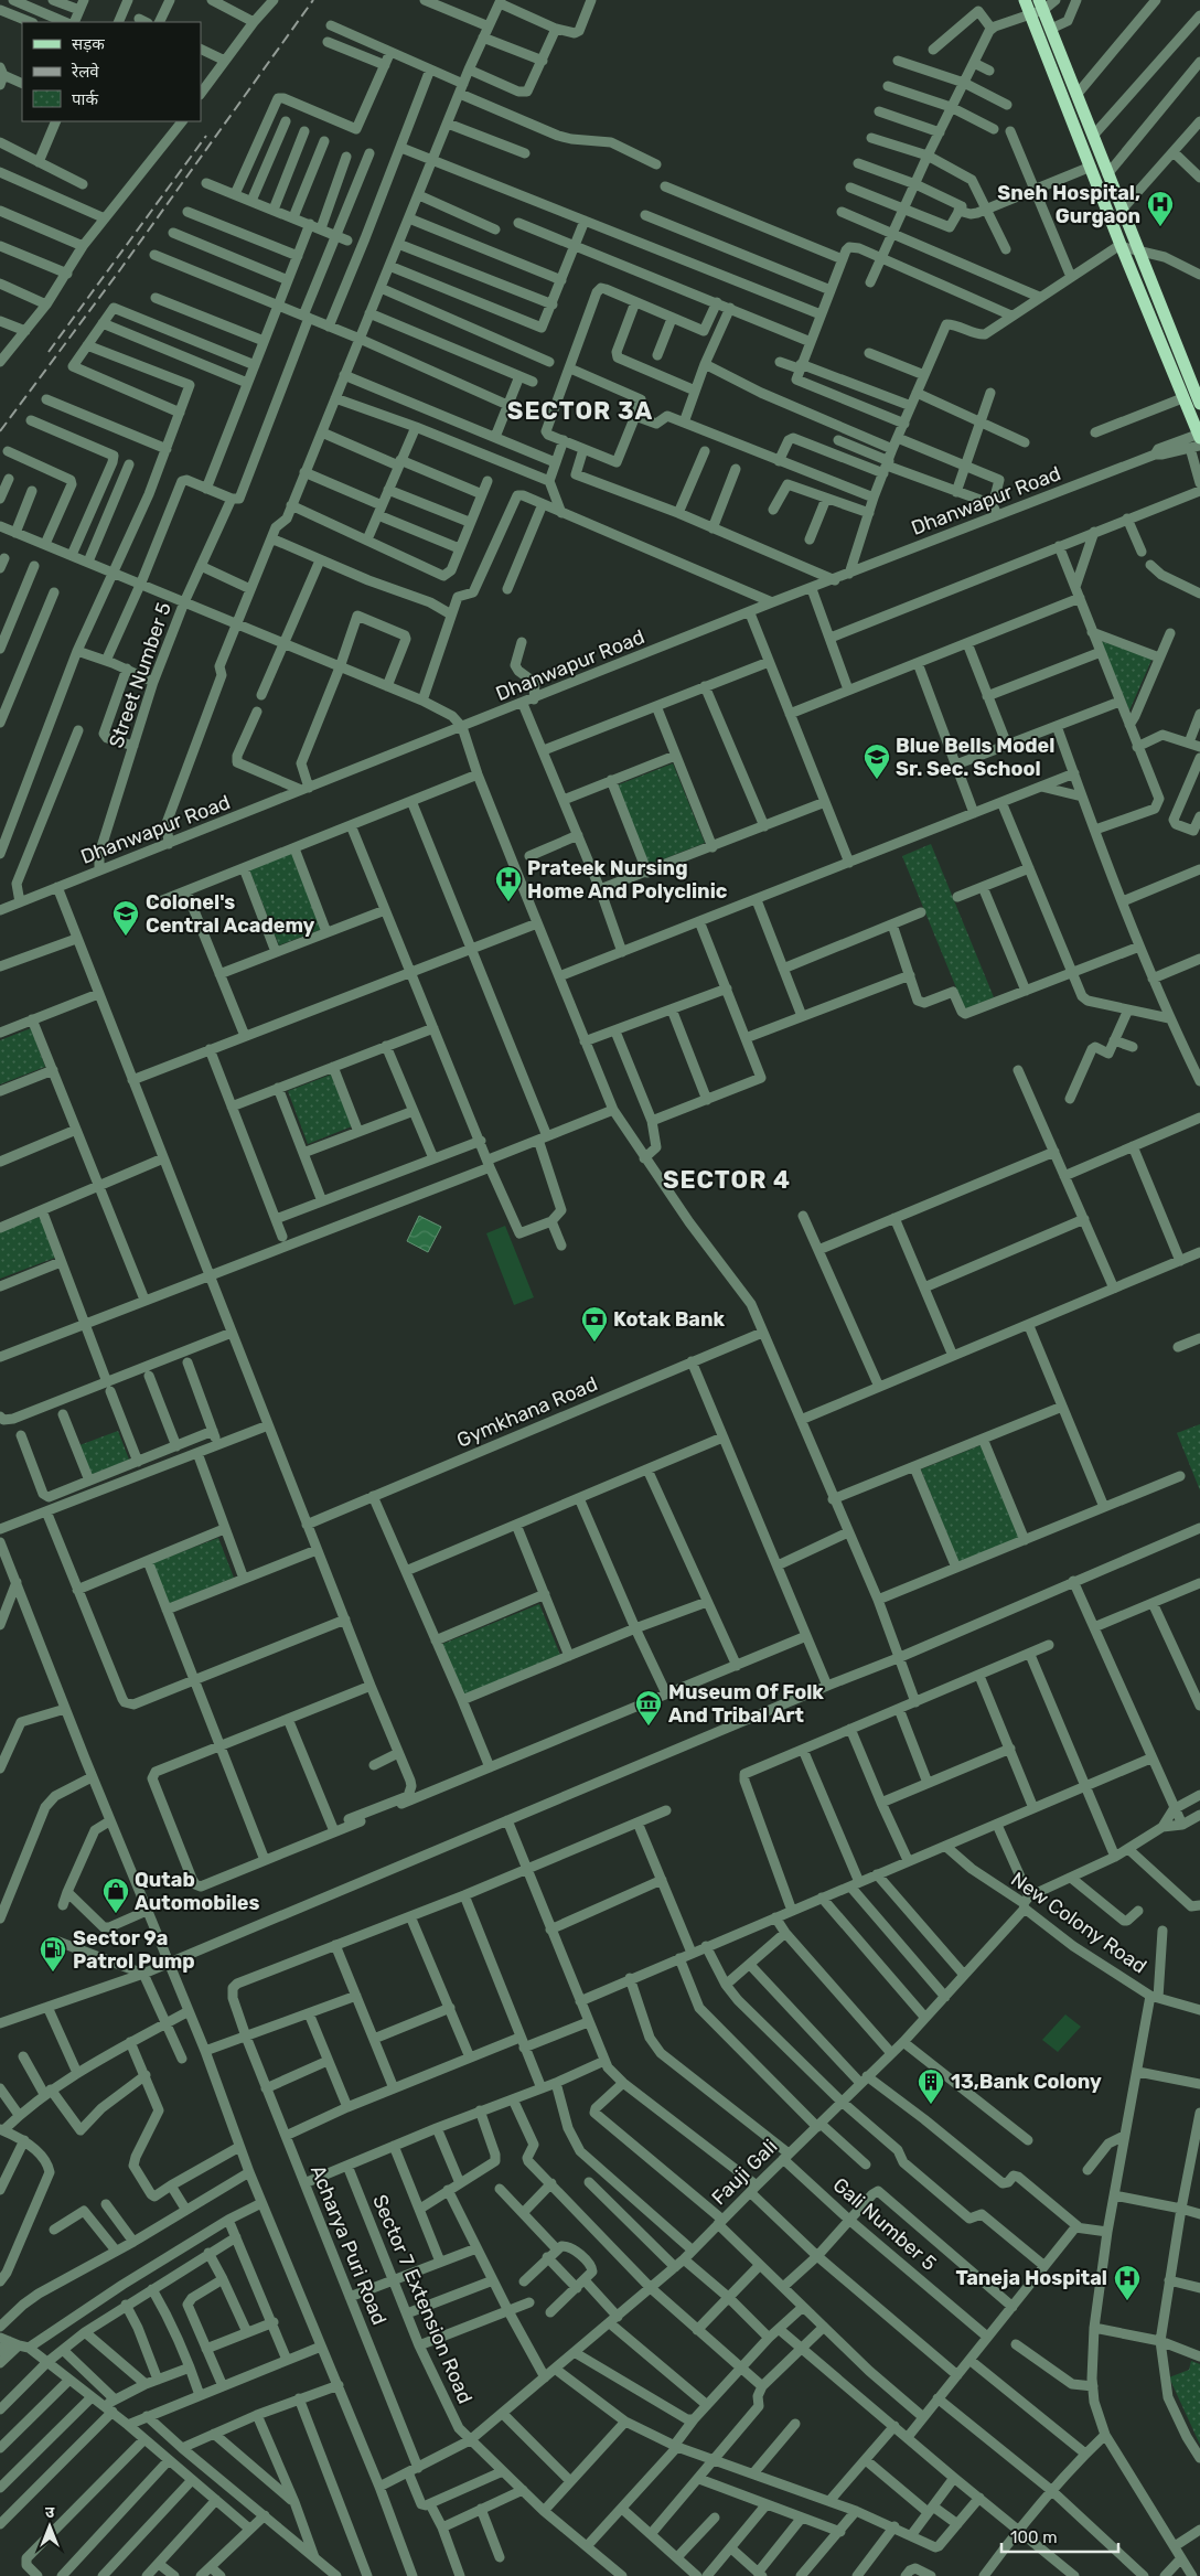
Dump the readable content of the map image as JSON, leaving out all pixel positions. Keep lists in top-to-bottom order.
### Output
{
  "streets": {
    "street": [
      "Dhanwapur Road",
      "Street Number 5",
      "Gymkhana Road",
      "New Colony Road",
      "Fauji Gali",
      "Gali Number 5",
      "Acharya Puri Road",
      "Sector 7 Extension Road"
    ]
  },
  "crossings": [
    ["Dhanwapur Road", "Street Number 5"],
    ["New Colony Road", "Fauji Gali"],
    ["Fauji Gali", "Gali Number 5"],
    ["Fauji Gali", "Sector 7 Extension Road"]
  ],
  "districts": ["SECTOR 3A", "SECTOR 4"],
  "places": {
    "hospital": ["Sneh Hospital, Gurgaon", "Prateek Nursing Home And Polyclinic", "Taneja Hospital"],
    "school or university": ["Blue Bells Model Sr. Sec. School", "Colonel's Central Academy"],
    "bank": ["Kotak Bank"],
    "museum": ["Museum Of Folk And Tribal Art"],
    "shop": ["Qutab Automobiles"],
    "fuel station": ["Sector 9a Patrol Pump"],
    "building": ["13,Bank Colony"]
  },
  "legend": ["सड़क", "रेलवे", "पार्क"],
  "scale_bar": "100 m",
  "north": "top"
}
